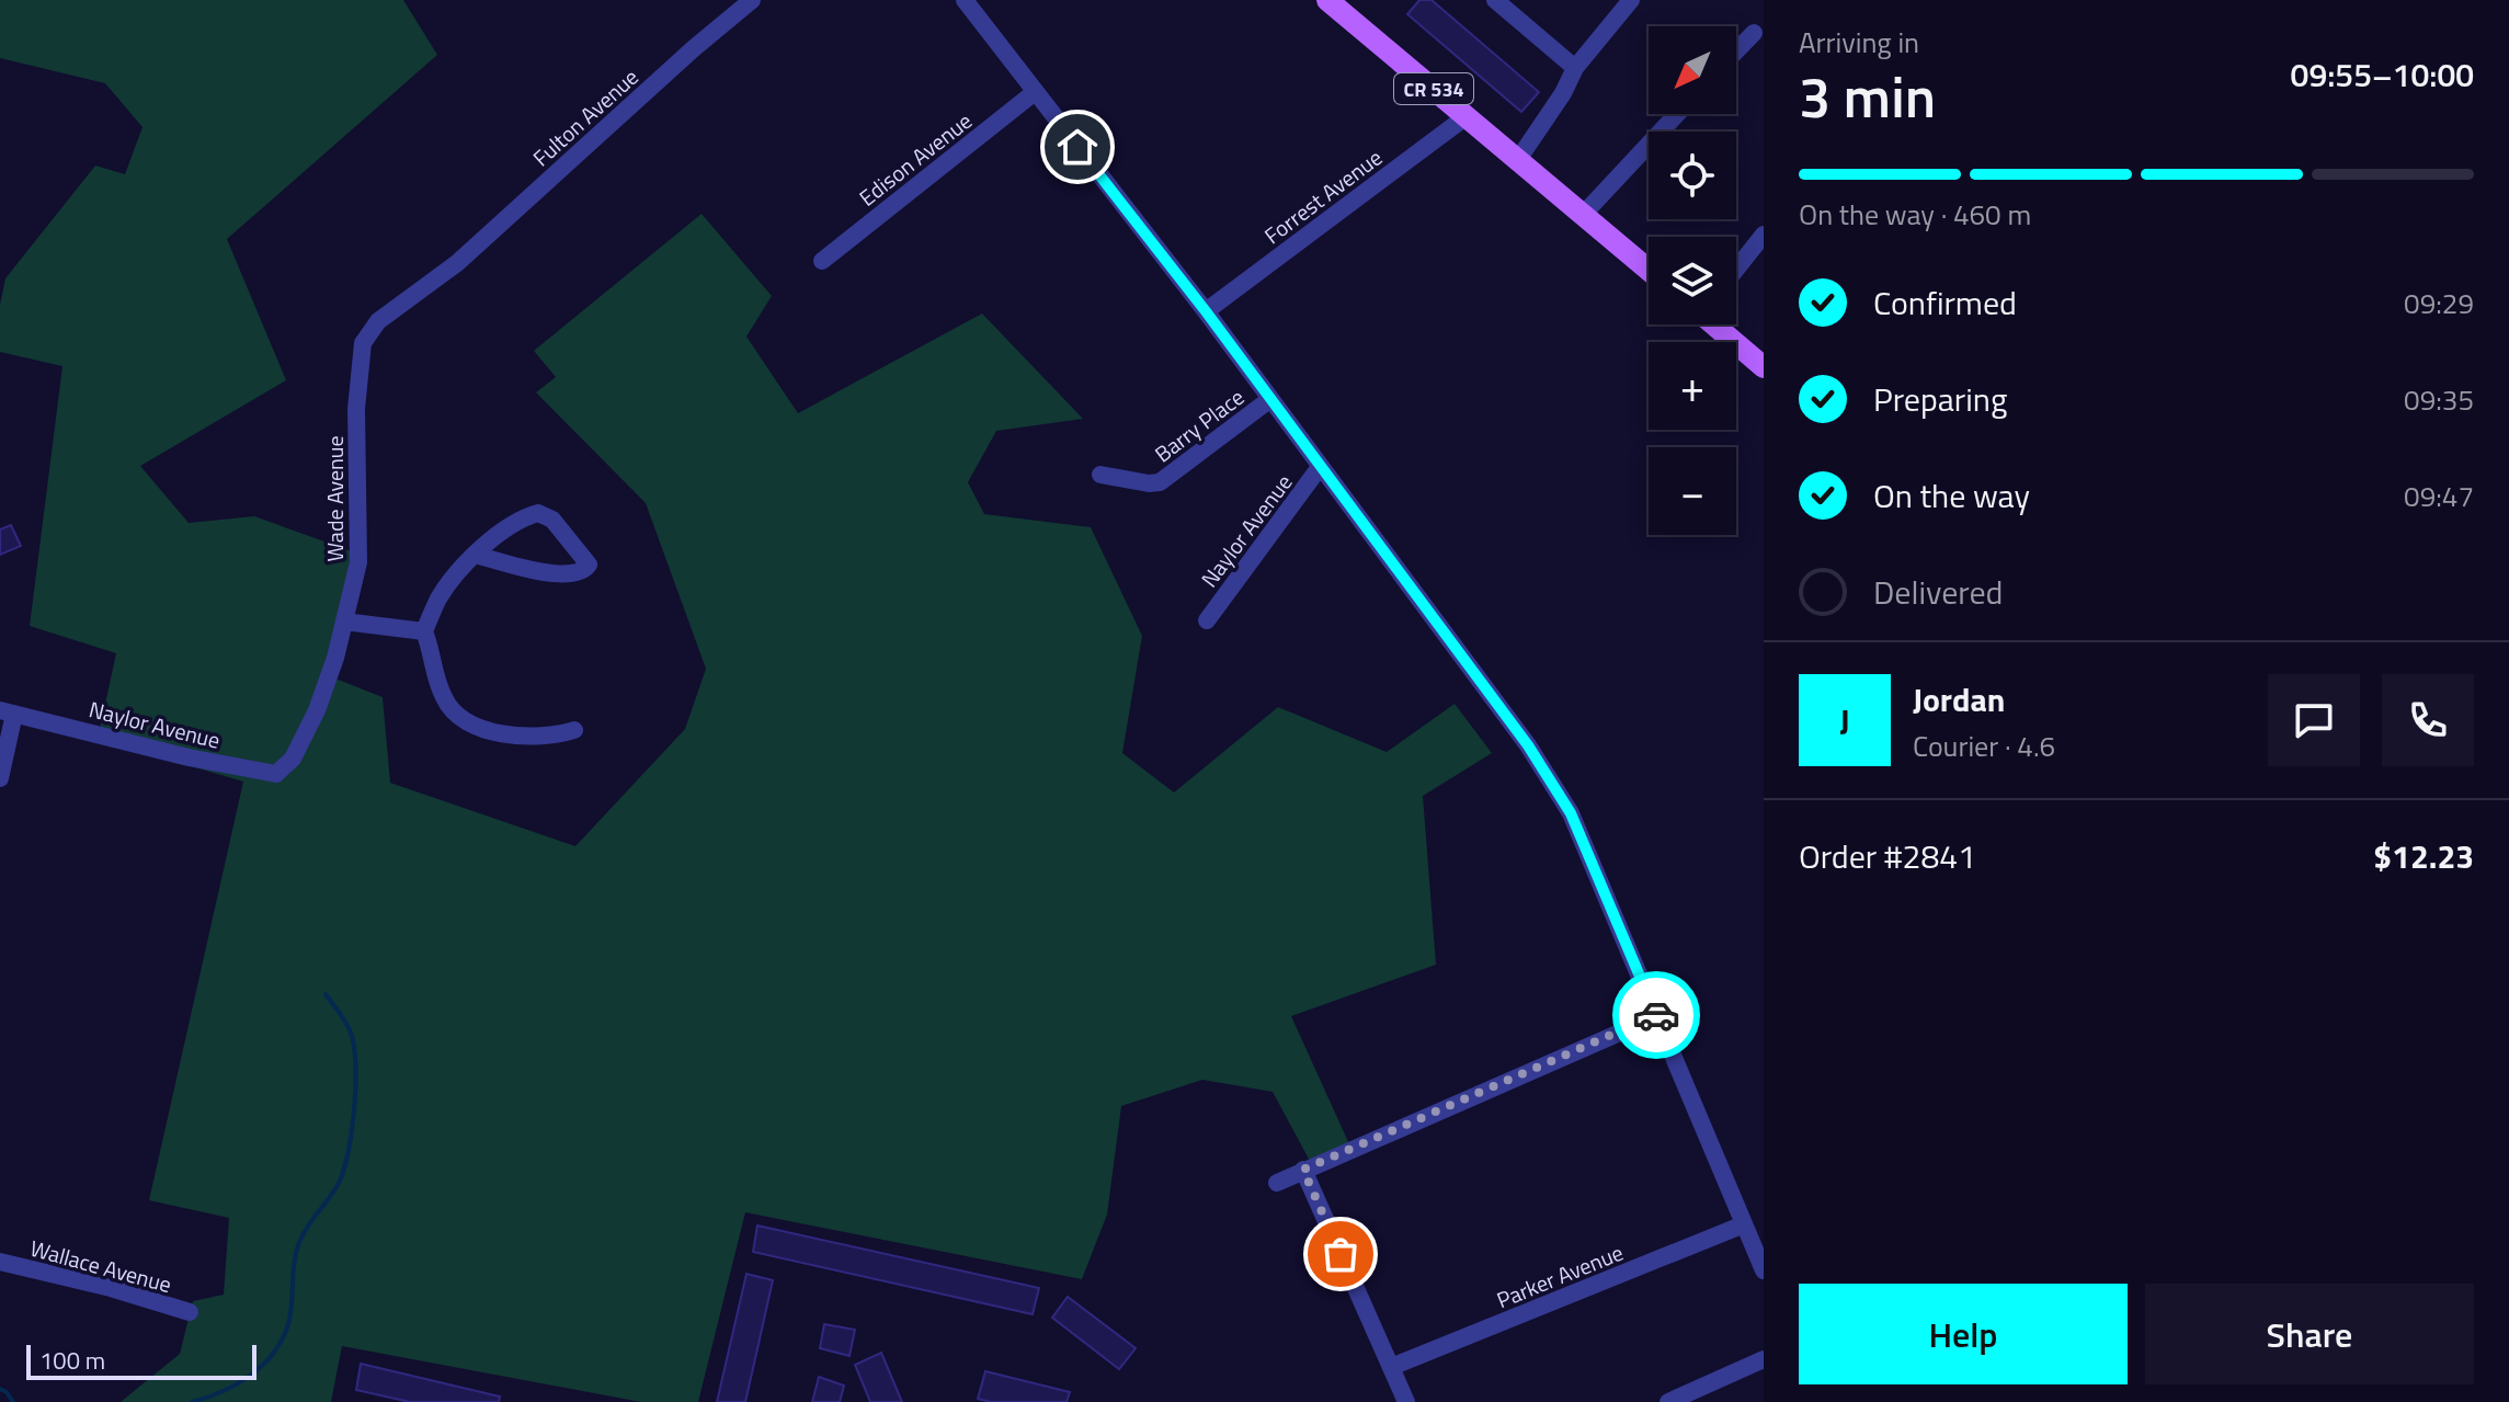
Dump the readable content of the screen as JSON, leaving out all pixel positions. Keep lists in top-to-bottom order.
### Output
{
  "streets": {
    "main road": ["CR 534"],
    "street": [
      "Fulton Avenue",
      "Edison Avenue",
      "Forrest Avenue",
      "Barry Place",
      "Wade Avenue",
      "Naylor Avenue",
      "Wallace Avenue",
      "Parker Avenue"
    ]
  },
  "crossings": [
    ["CR 534", "Forrest Avenue"],
    ["Fulton Avenue", "Wade Avenue"],
    ["Wade Avenue", "Naylor Avenue"]
  ],
  "scale_bar": "100 m",
  "north": "bottom left",
  "page": {
    "heading": ["3 min", "Arriving in", "09:55–10:00"],
    "panel": [
      "Jordan",
      "Courier · 4.6",
      "Order #2841",
      "$12.23"
    ],
    "map_buttons": ["+", "−"],
    "bar": "On the way · 460 m",
    "list": [
      ["Confirmed", "09:29"],
      ["Preparing", "09:35"],
      ["On the way", "09:47"],
      "Delivered"
    ],
    "round": "J",
    "buttons": ["Help", "Share"],
    "scale": "100 m"
  }
}
